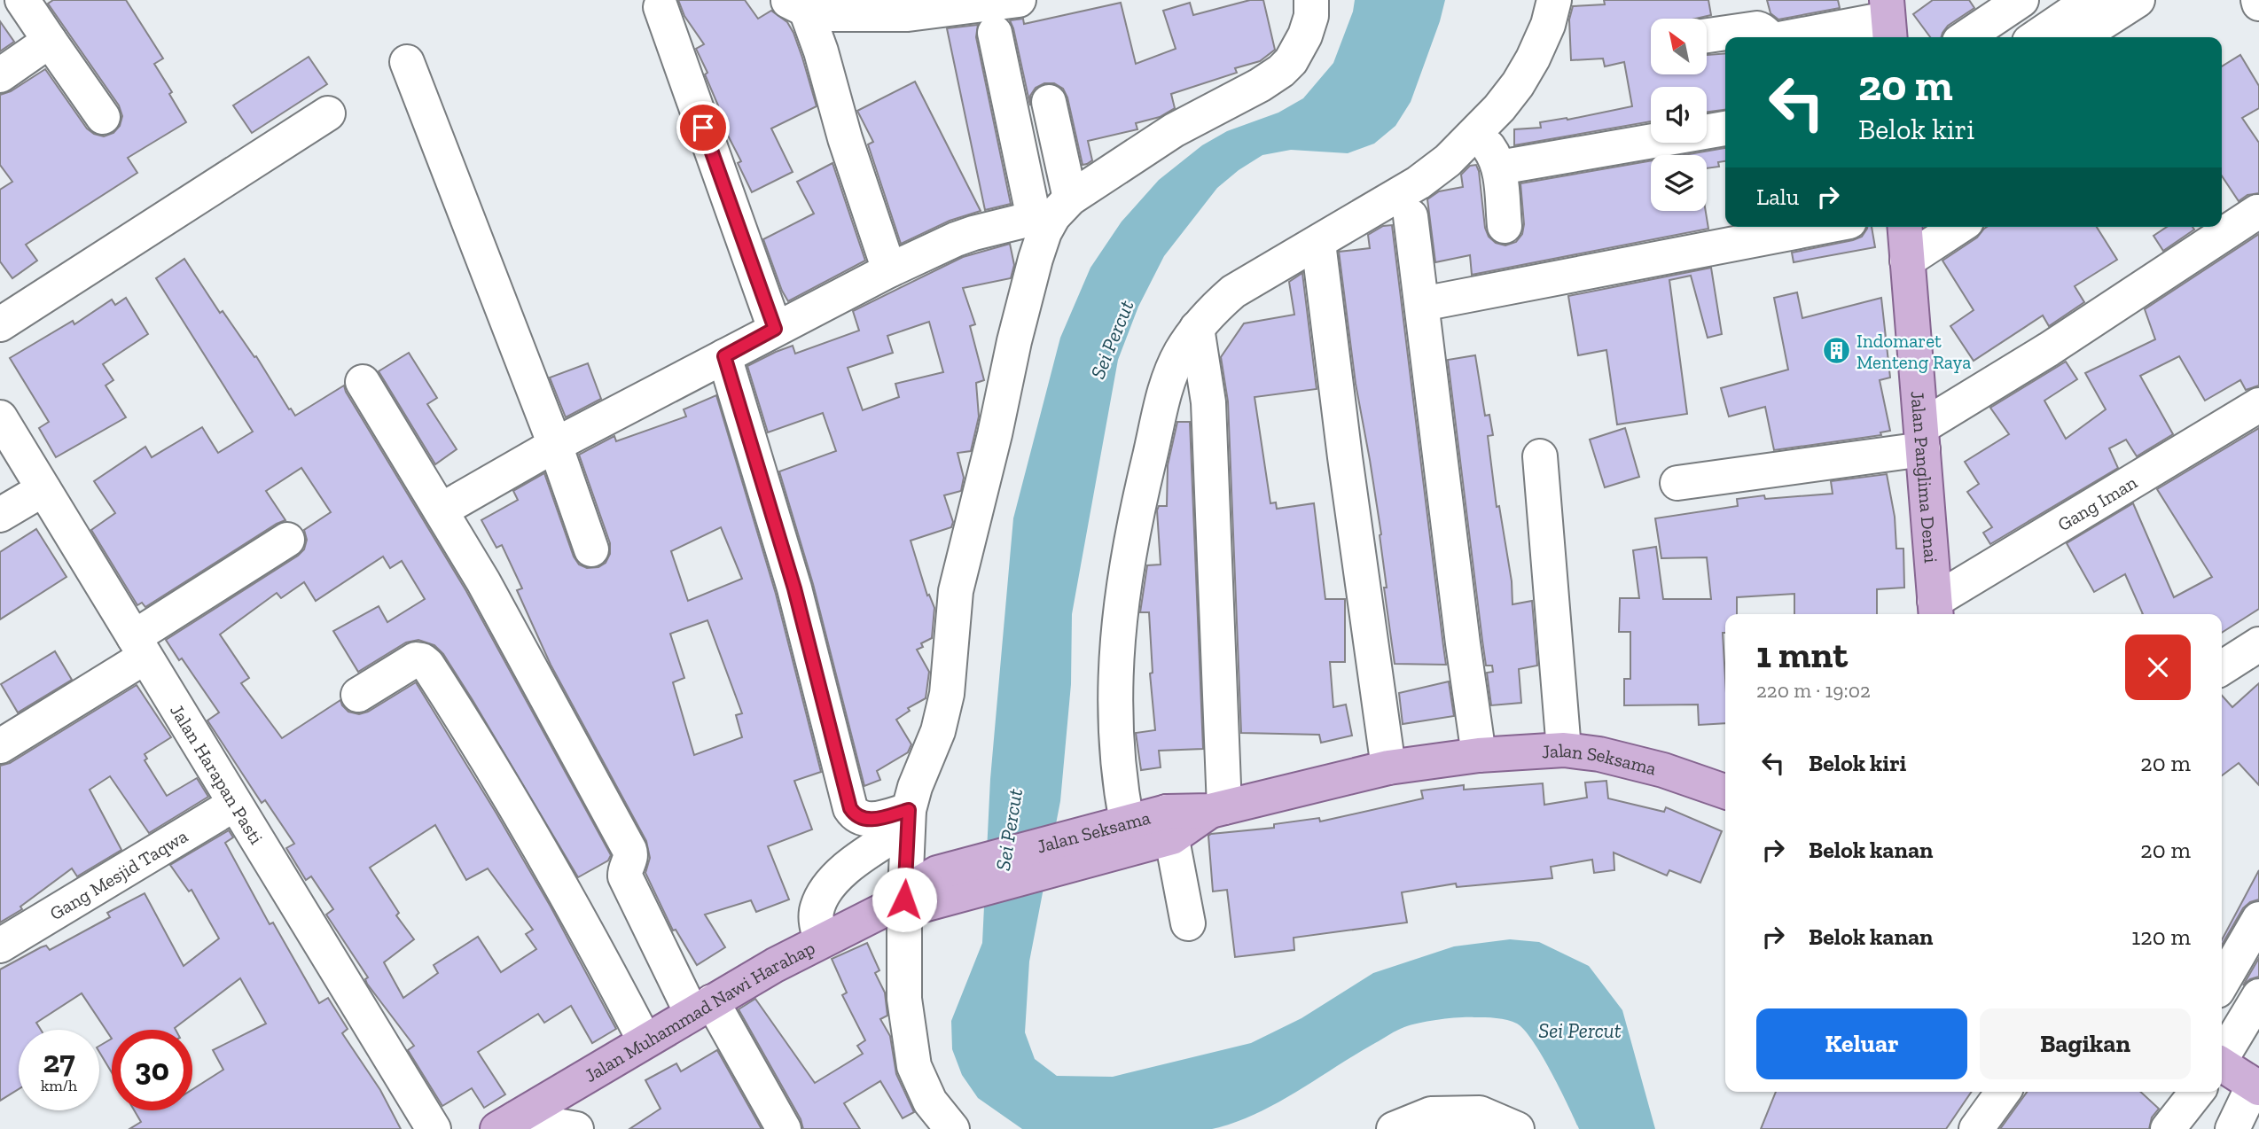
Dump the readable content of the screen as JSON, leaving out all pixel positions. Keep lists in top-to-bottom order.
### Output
{
  "streets": {
    "main road": ["Jalan Panglima Denai", "Jalan Seksama", "Jalan Muhammad Nawi Harahap"],
    "street": ["Gang Iman", "Jalan Harapan Pasti", "Gang Mesjid Taqwa"]
  },
  "crossings": [
    ["Jalan Panglima Denai", "Gang Iman"],
    ["Jalan Seksama", "Jalan Muhammad Nawi Harahap"],
    ["Jalan Harapan Pasti", "Gang Mesjid Taqwa"]
  ],
  "water": ["Sei Percut"],
  "places": {
    "building": ["Indomaret Menteng Raya"]
  },
  "north": "top left",
  "page": {
    "turn": ["20 m", "Belok kiri"],
    "then": "Lalu",
    "heading": ["1 mnt", "220 m · 19:02"],
    "list": [
      {
        "name": "Belok kiri",
        "value": "20 m"
      },
      {
        "name": "Belok kanan",
        "value": "20 m"
      },
      {
        "name": "Belok kanan",
        "value": "120 m"
      }
    ],
    "buttons": ["Keluar", "Bagikan"],
    "speed": "27 km/h",
    "limit": "30"
  }
}
